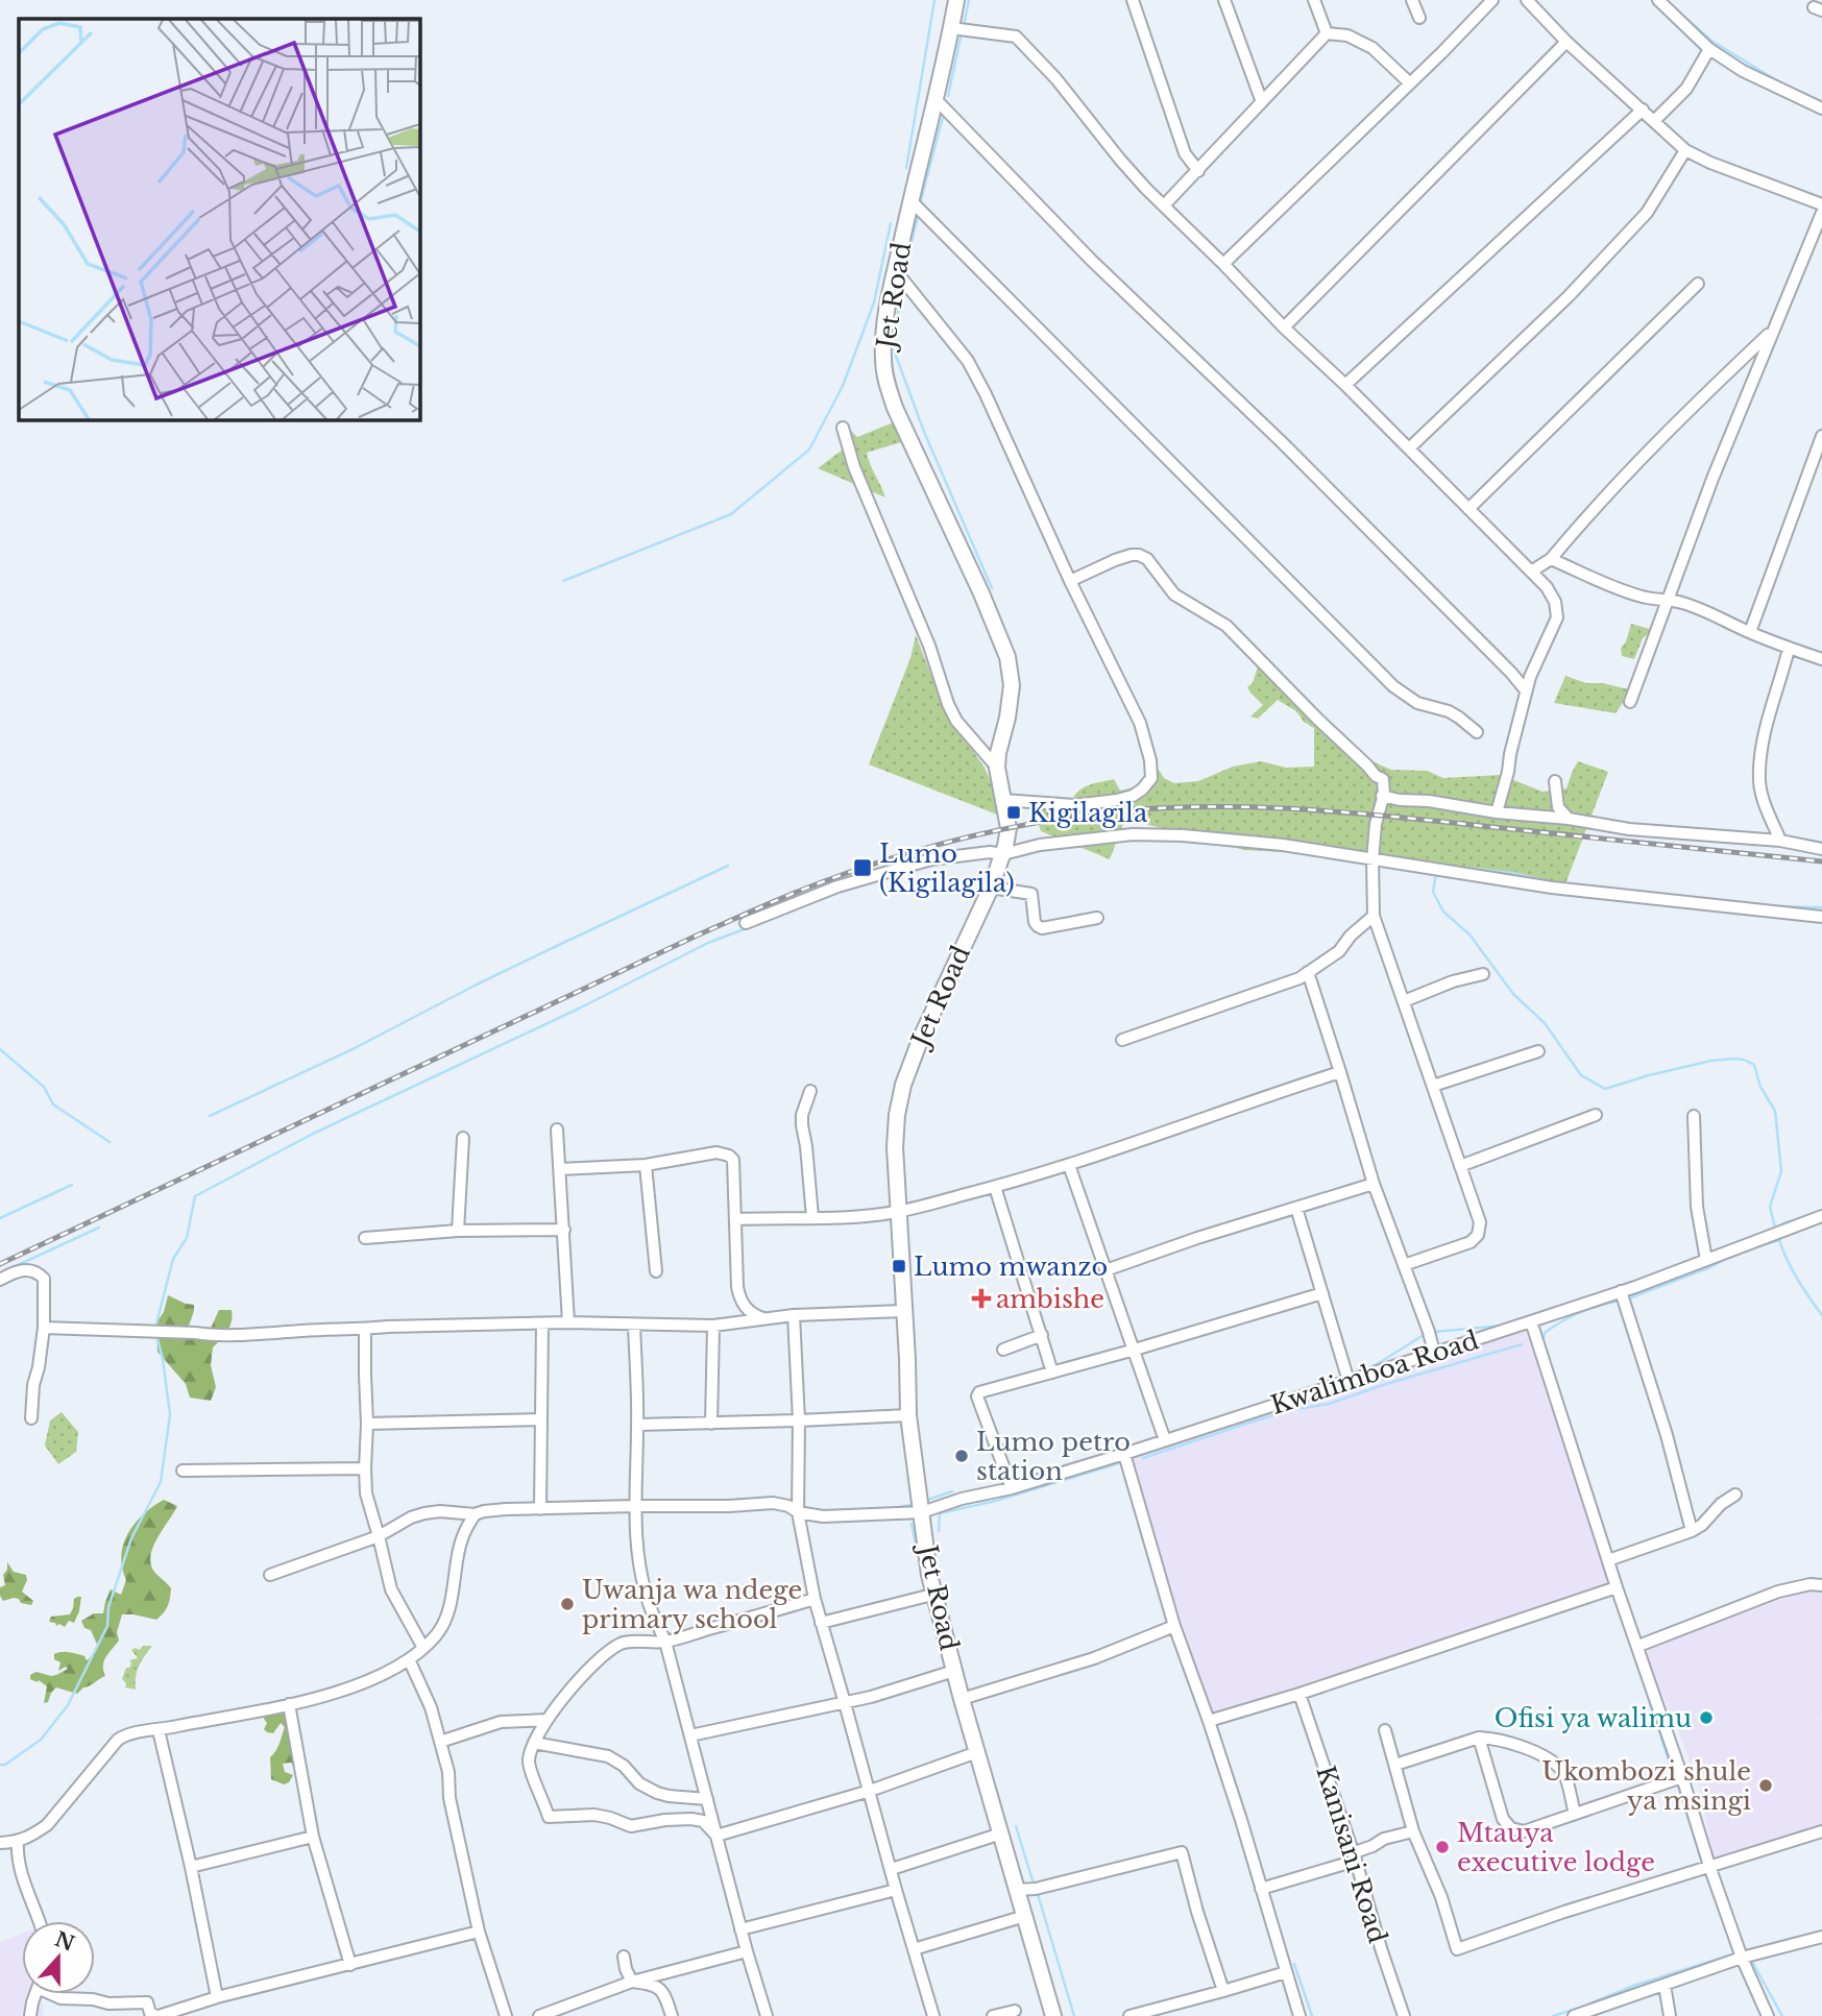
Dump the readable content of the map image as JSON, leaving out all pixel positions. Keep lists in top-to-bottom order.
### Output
{
  "streets": {
    "main road": ["Jet Road"],
    "street": ["Kwalimboa Road", "Kanisani Road"]
  },
  "crossings": [
    ["Jet Road", "Kwalimboa Road"]
  ],
  "places": {
    "transit": ["Kigilagila", "Lumo (Kigilagila)", "Lumo mwanzo"],
    "health": ["ambishe"],
    "other": [
      "Lumo petro station",
      "Uwanja wa ndege primary school",
      "Ofisi ya walimu",
      "Ukombozi shule ya msingi",
      "Mtauya executive lodge"
    ]
  },
  "north": "top"
}
